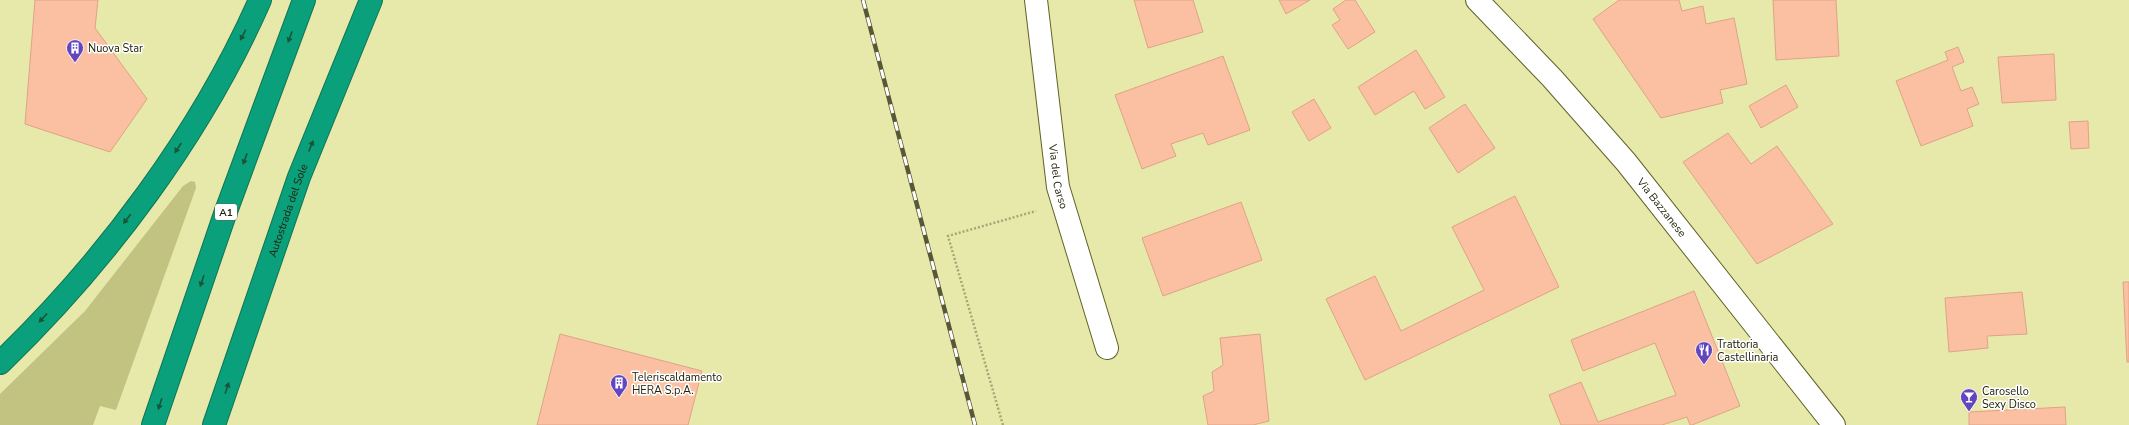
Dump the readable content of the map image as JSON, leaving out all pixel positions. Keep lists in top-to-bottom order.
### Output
{
  "streets": {
    "highway": ["Autostrada del Sole", "A1"],
    "main road": ["Via del Carso", "Via Bazzanese"]
  },
  "places": {
    "building": ["Nuova Star", "Teleriscaldamento HERA S.p.A."],
    "restaurant": ["Trattoria Castellinaria"],
    "bar": ["Carosello Sexy Disco"]
  }
}
